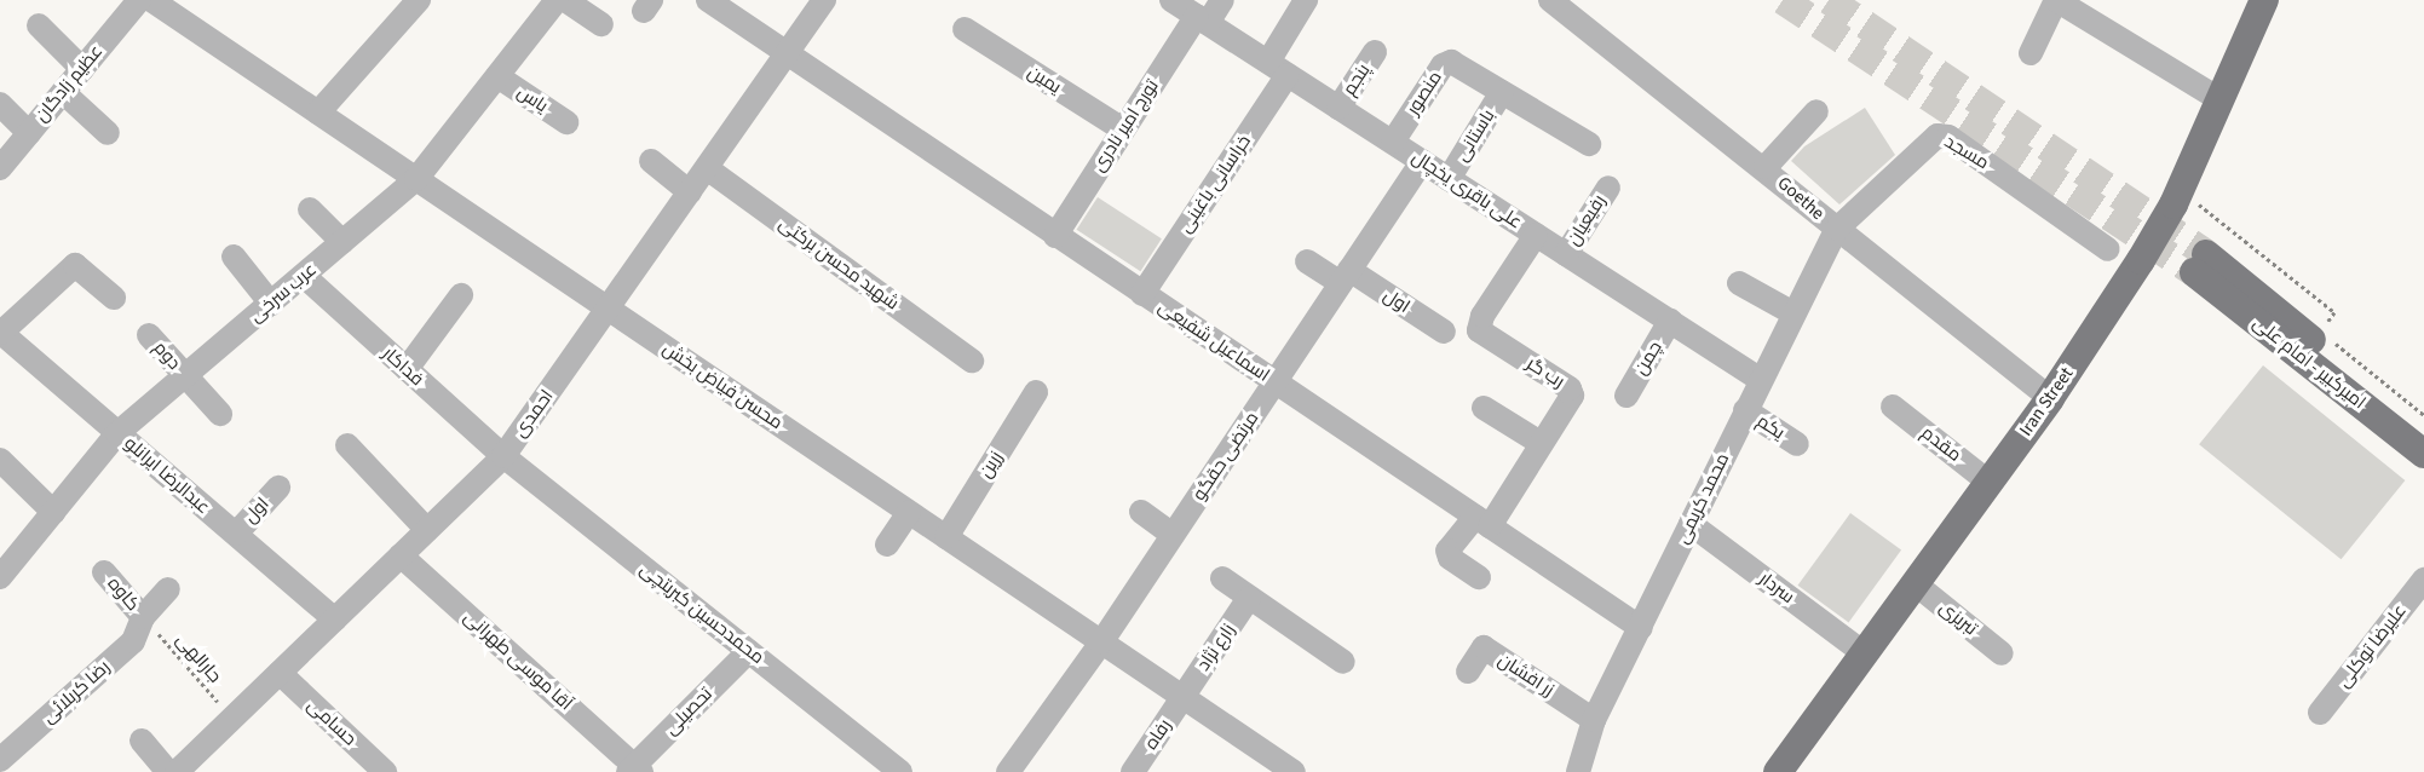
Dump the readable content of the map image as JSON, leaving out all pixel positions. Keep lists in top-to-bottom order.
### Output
{
  "streets": {
    "main road": ["امیرکبیر - امام علی", "Iran Street"],
    "street": [
      "یمین",
      "پنجم",
      "عظیم زادگان",
      "منصور",
      "یاس",
      "تورج امیر نادری",
      "باستانی",
      "مسجد",
      "خراسانی باغینی",
      "علی باقری یخچال",
      "Goethe",
      "رفیعیان",
      "شهید محسن برکتی",
      "عرب سرخی",
      "اول",
      "اسماعیل شفیعی",
      "دوم",
      "چمن",
      "فداکار",
      "رب گر",
      "محسن فیاض بخش",
      "احمدی",
      "یکم",
      "مقدم",
      "مرتضی حقگو",
      "زرین",
      "عبدالرضا ایرانلو",
      "محمد کریمی",
      "سردار",
      "کاوه",
      "محمدحسین کبریتچی",
      "تبریزی",
      "علیرضا توکلی",
      "زارع نژاد",
      "آقا موسی طهرانی",
      "زر افشان",
      "رضا کربلائی",
      "تحصیلی",
      "حسامی",
      "رفاه"
    ],
    "path": ["جارالهی"]
  },
  "crossings": [
    ["یمین", "تورج امیر نادری"],
    ["پنجم", "علی باقری یخچال"],
    ["منصور", "باستانی"],
    ["منصور", "علی باقری یخچال"],
    ["یاس", "عرب سرخی"],
    ["تورج امیر نادری", "علی باقری یخچال"],
    ["تورج امیر نادری", "اسماعیل شفیعی"],
    ["باستانی", "علی باقری یخچال"],
    ["مسجد", "Goethe"],
    ["مسجد", "محمد کریمی"],
    ["خراسانی باغینی", "علی باقری یخچال"],
    ["خراسانی باغینی", "اسماعیل شفیعی"],
    ["علی باقری یخچال", "رفیعیان"],
    ["علی باقری یخچال", "چمن"],
    ["علی باقری یخچال", "رب گر"],
    ["علی باقری یخچال", "مرتضی حقگو"],
    ["علی باقری یخچال", "محمد کریمی"],
    ["Goethe", "Iran Street"],
    ["Goethe", "محمد کریمی"],
    ["شهید محسن برکتی", "احمدی"],
    ["عرب سرخی", "دوم"],
    ["عرب سرخی", "فداکار"],
    ["عرب سرخی", "محسن فیاض بخش"],
    ["عرب سرخی", "عبدالرضا ایرانلو"],
    ["اول", "مرتضی حقگو"],
    ["اول", "عبدالرضا ایرانلو"],
    ["اسماعیل شفیعی", "رب گر"],
    ["اسماعیل شفیعی", "احمدی"],
    ["اسماعیل شفیعی", "مرتضی حقگو"],
    ["اسماعیل شفیعی", "محمد کریمی"],
    ["فداکار", "احمدی"],
    ["فداکار", "محمدحسین کبریتچی"],
    ["محسن فیاض بخش", "احمدی"],
    ["محسن فیاض بخش", "مرتضی حقگو"],
    ["محسن فیاض بخش", "زرین"],
    ["محسن فیاض بخش", "زارع نژاد"],
    ["محسن فیاض بخش", "رفاه"],
    ["Iran Street", "مقدم"],
    ["Iran Street", "سردار"],
    ["Iran Street", "تبریزی"],
    ["احمدی", "عبدالرضا ایرانلو"],
    ["احمدی", "محمدحسین کبریتچی"],
    ["احمدی", "جارالهی"],
    ["احمدی", "آقا موسی طهرانی"],
    ["احمدی", "حسامی"],
    ["یکم", "محمد کریمی"],
    ["محمد کریمی", "سردار"],
    ["محمد کریمی", "زر افشان"],
    ["کاوه", "جارالهی"],
    ["کاوه", "رضا کربلائی"],
    ["محمدحسین کبریتچی", "تحصیلی"],
    ["زارع نژاد", "رفاه"],
    ["جارالهی", "رضا کربلائی"],
    ["آقا موسی طهرانی", "تحصیلی"]
  ]
}
